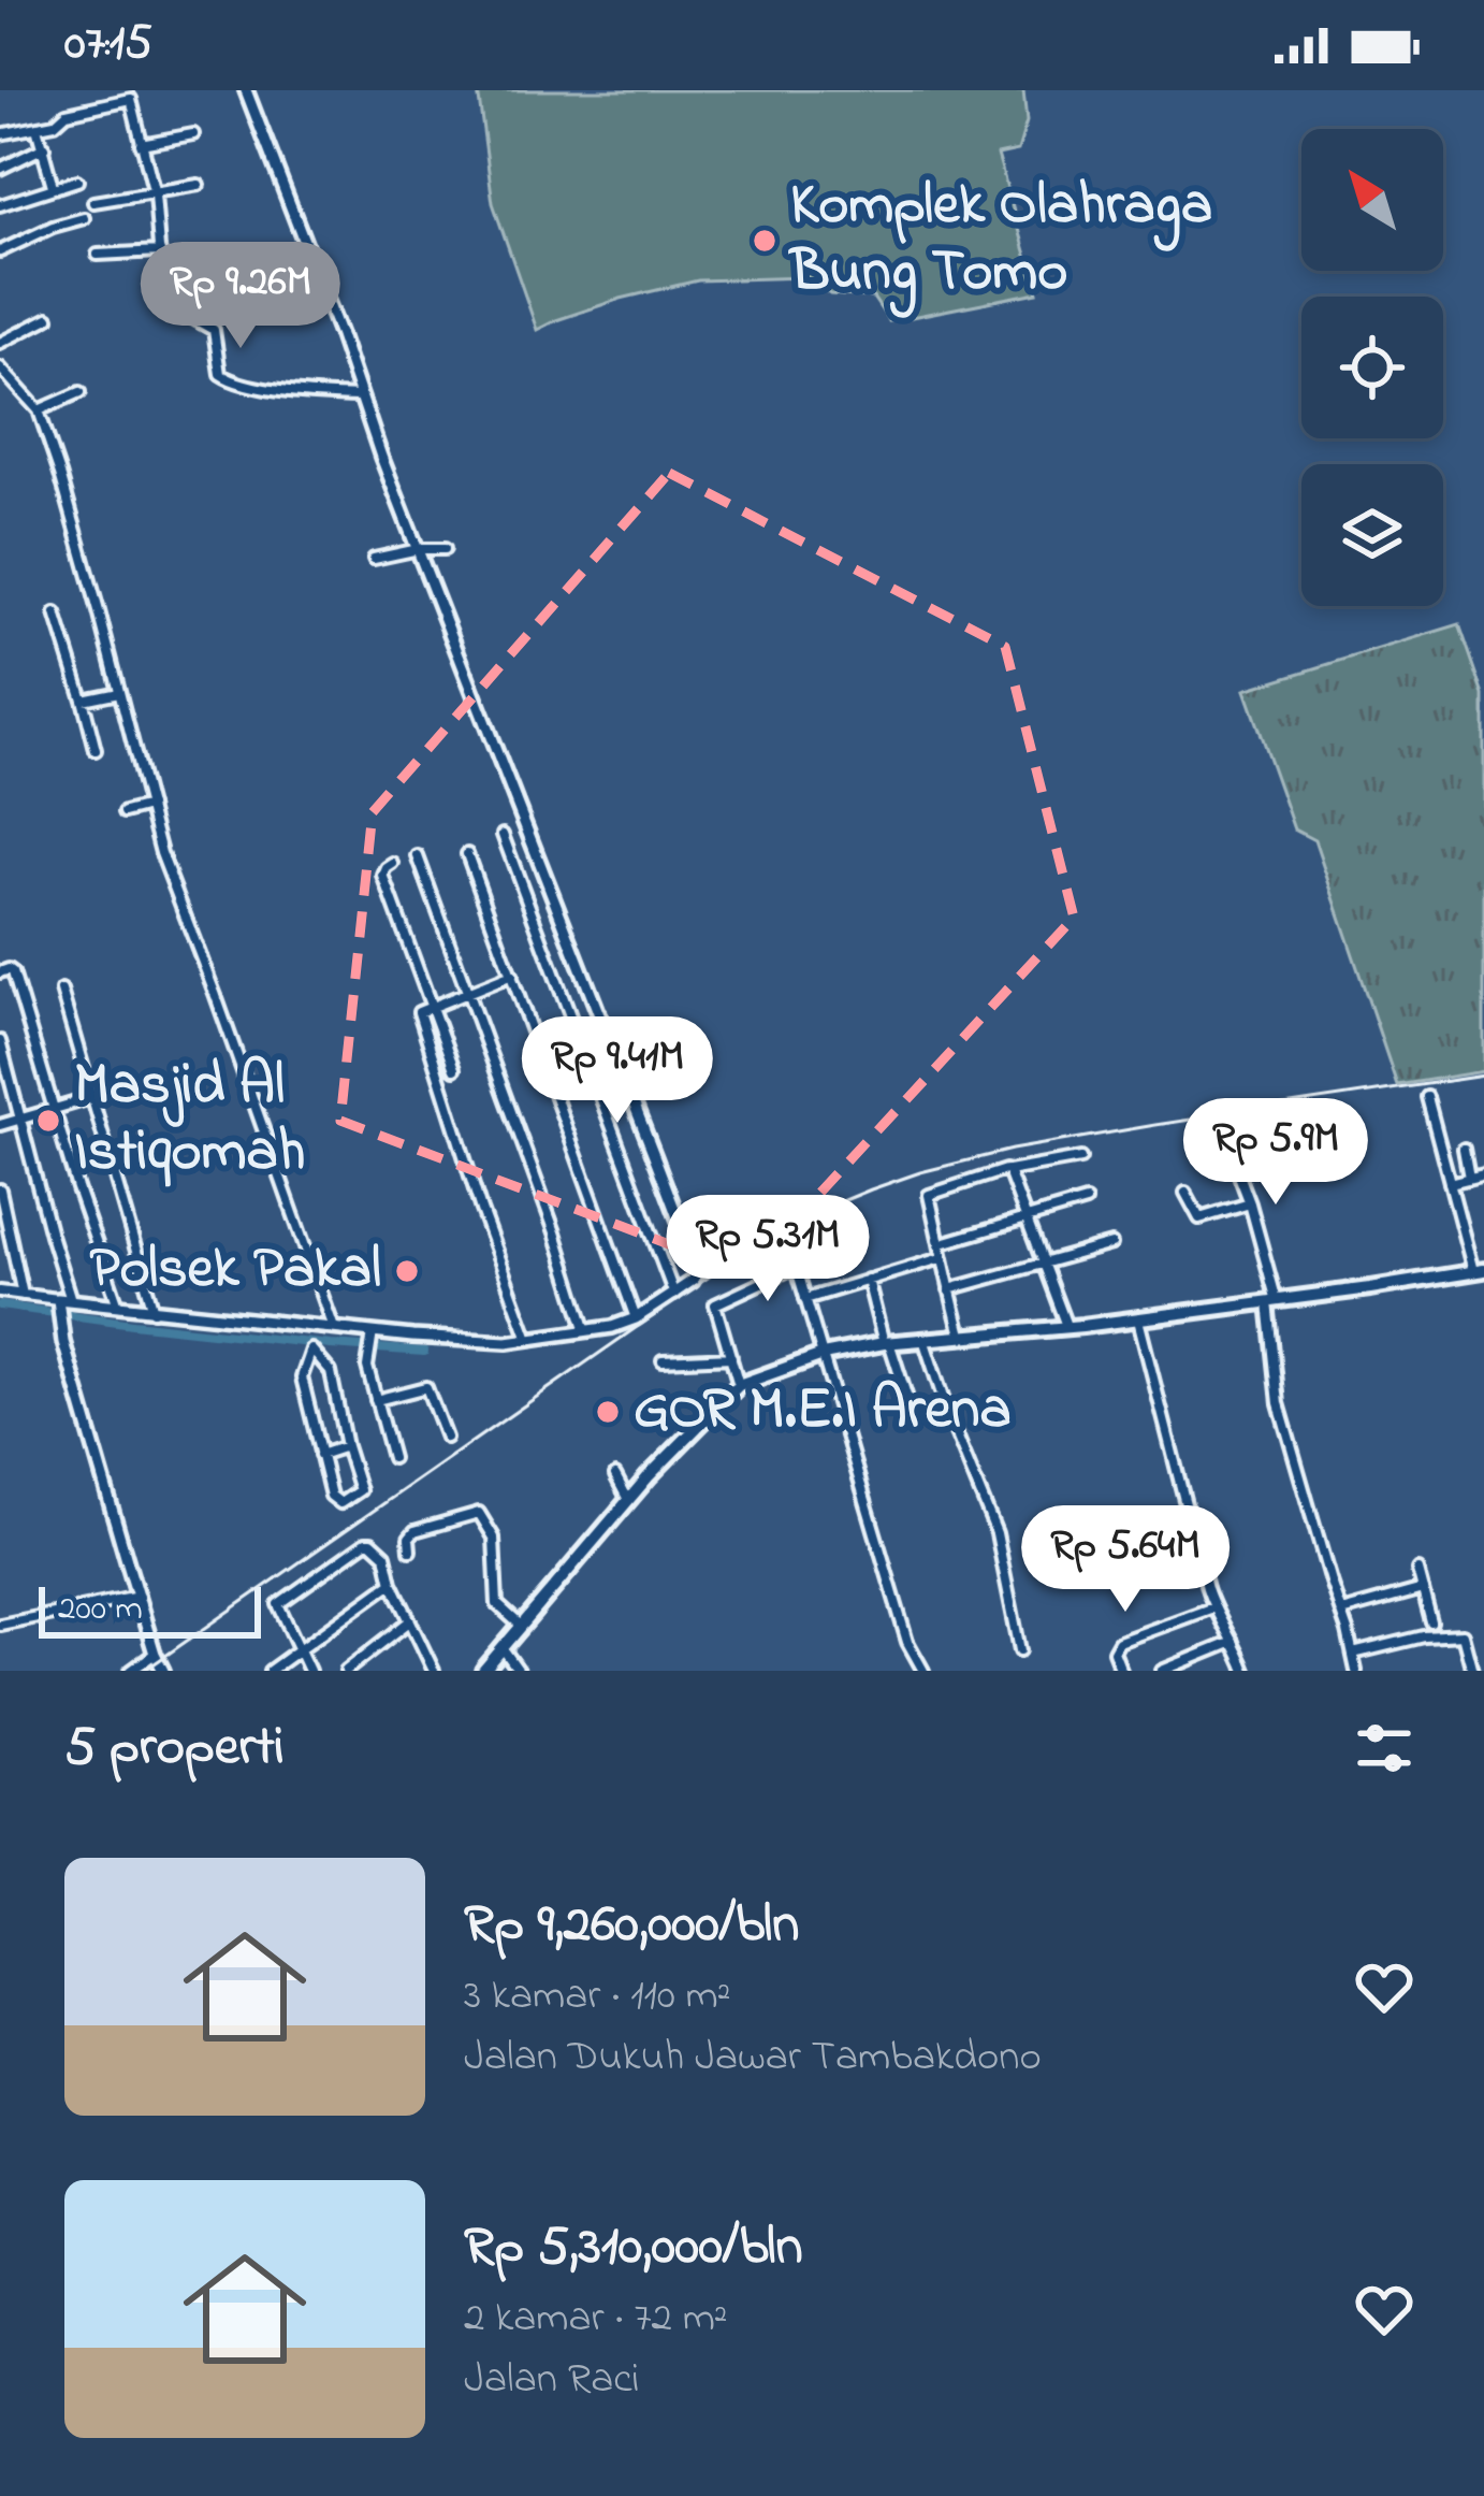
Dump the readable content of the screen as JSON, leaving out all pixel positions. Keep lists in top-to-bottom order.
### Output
{
  "places": [
    "Komplek Olahraga Bung Tomo",
    "Masjid Al Istiqomah",
    "Polsek Pakal",
    "GOR M.E.I Arena"
  ],
  "scale_bar": "200 m",
  "north": "top left",
  "page": {
    "status": "07:15",
    "price": [
      "Rp 9.26M",
      "Rp 9.41M",
      "Rp 5.9M",
      "Rp 5.31M",
      "Rp 5.64M"
    ],
    "scale": "200 m",
    "heading": "5 properti",
    "list": [
      {
        "name": "Rp 9,260,000/bln",
        "note": "3 kamar · 110 m² · Jalan Dukuh Jawar Tambakdono"
      },
      {
        "name": "Rp 5,310,000/bln",
        "note": "2 kamar · 72 m² · Jalan Raci"
      }
    ]
  }
}
